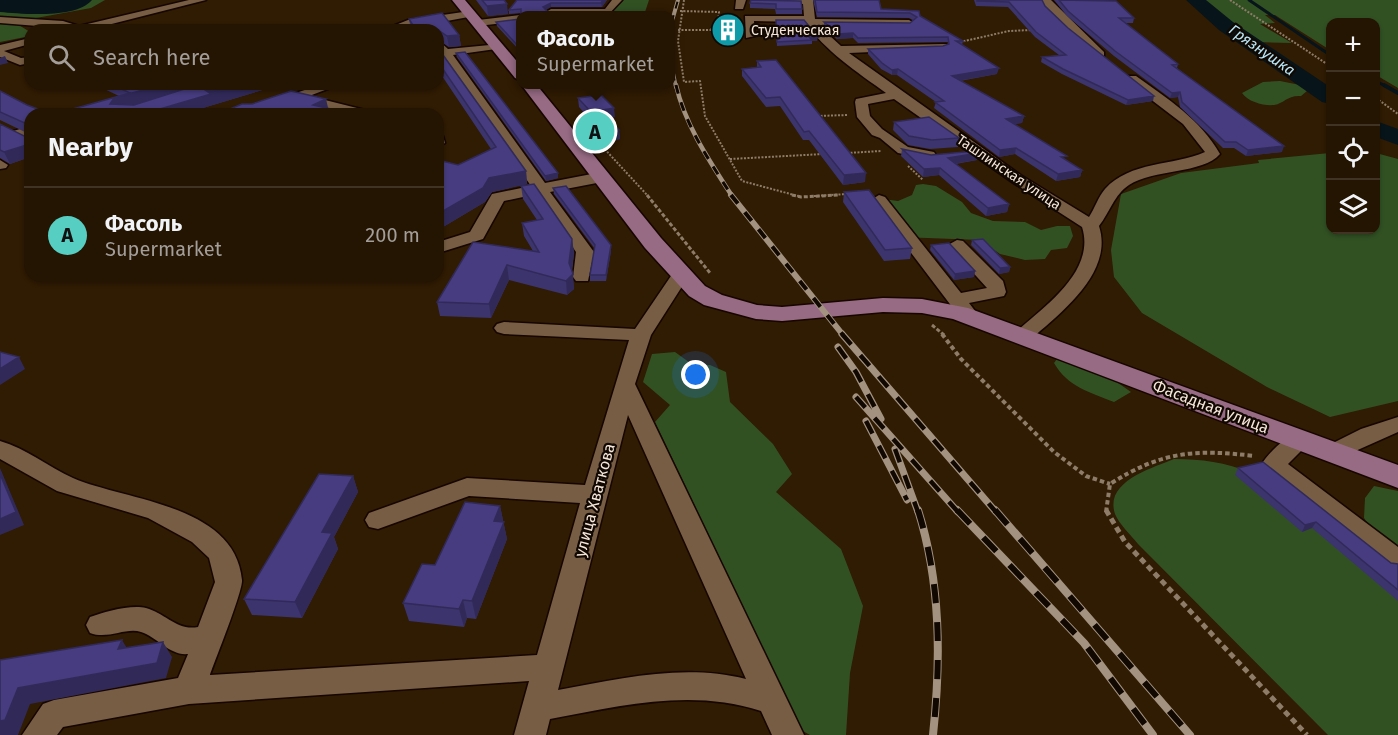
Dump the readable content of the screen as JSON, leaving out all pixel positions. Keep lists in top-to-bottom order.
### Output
{
  "streets": {
    "main road": ["Фасадная улица"],
    "street": ["Ташлинская улица", "улица Хваткова"]
  },
  "crossings": [
    ["Фасадная улица", "улица Хваткова"]
  ],
  "water": ["Грязнушка"],
  "places": {
    "building": ["Студенческая"]
  },
  "page": {
    "popup": ["Фасоль", "Supermarket"],
    "map_buttons": ["+", "−"],
    "search": "Search here",
    "heading": "Nearby",
    "pins": "A",
    "list": [
      {
        "mark": "A",
        "name": "Фасоль",
        "note": "Supermarket",
        "value": "200 m"
      }
    ]
  }
}
